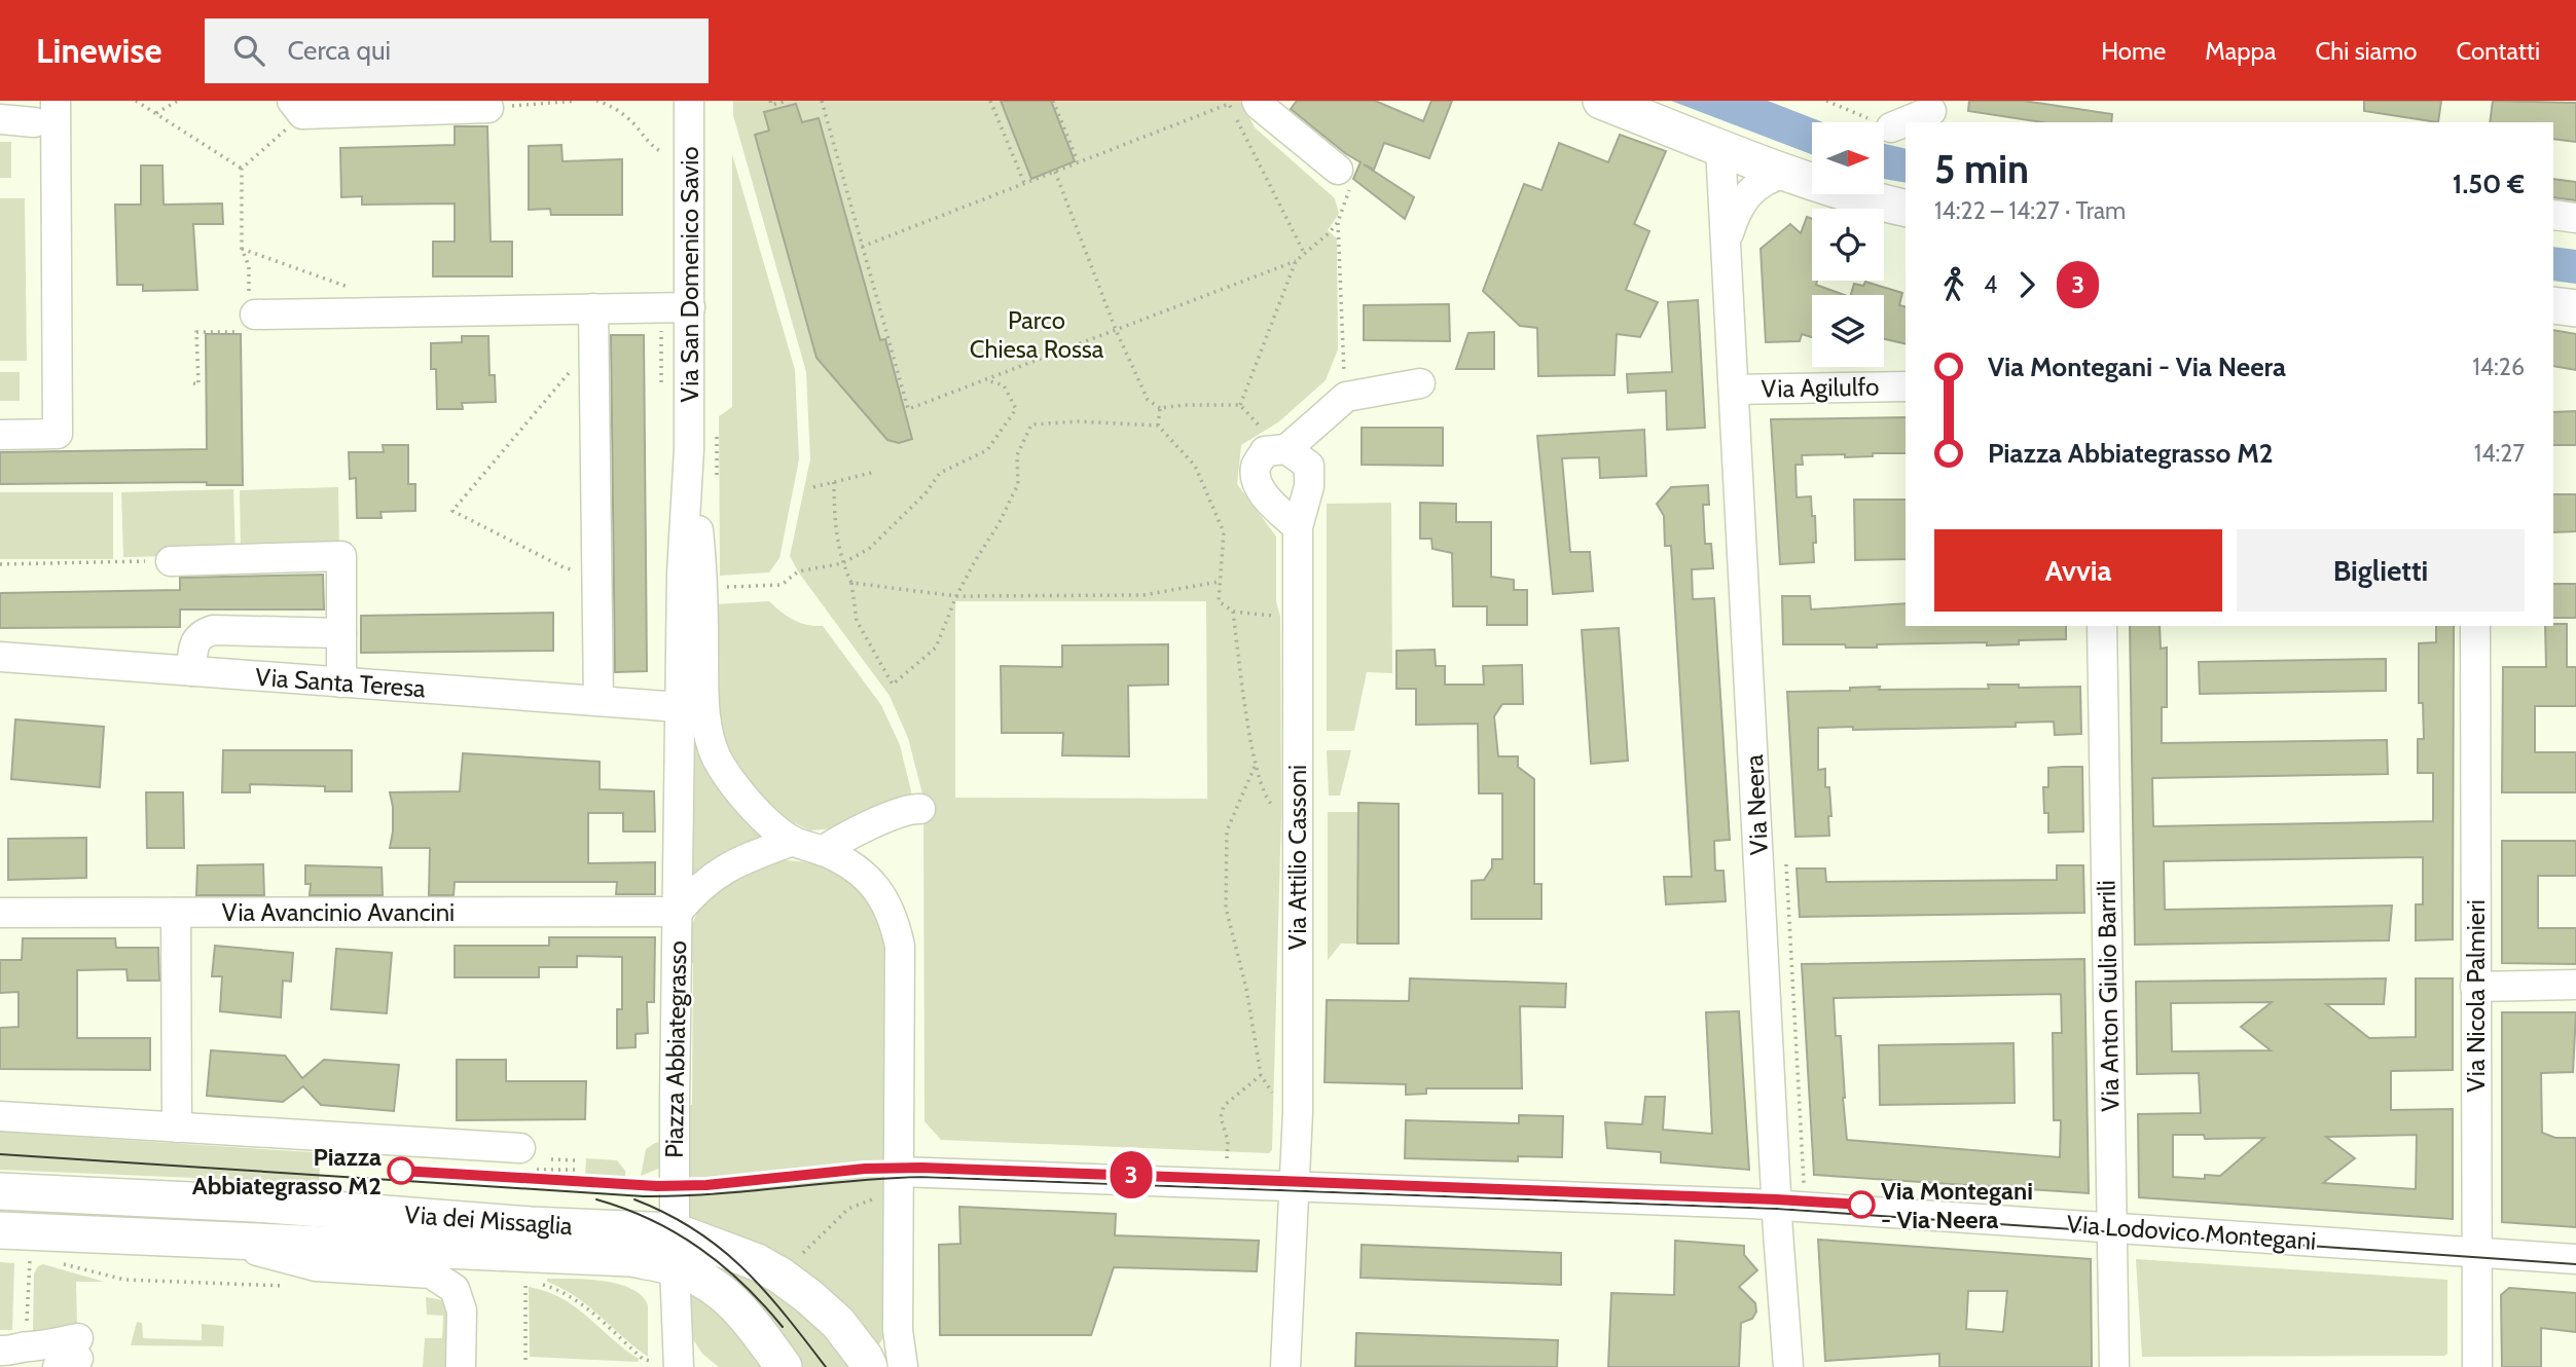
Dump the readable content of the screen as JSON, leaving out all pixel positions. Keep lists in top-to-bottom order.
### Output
{
  "streets": {
    "main road": ["Via dei Missaglia"],
    "street": [
      "Via San Domenico Savio",
      "Via Agilulfo",
      "Via Santa Teresa",
      "Via Neera",
      "Via Attilio Cassoni",
      "Via Avancinio Avancini",
      "Via Anton Giulio Barrili",
      "Via Nicola Palmieri",
      "Piazza Abbiategrasso",
      "Via Lodovico Montegani"
    ]
  },
  "crossings": [
    ["Via San Domenico Savio", "Via Santa Teresa"],
    ["Via San Domenico Savio", "Piazza Abbiategrasso"],
    ["Via Agilulfo", "Via Neera"],
    ["Via Santa Teresa", "Piazza Abbiategrasso"],
    ["Via Neera", "Via Lodovico Montegani"],
    ["Via Attilio Cassoni", "Via Lodovico Montegani"],
    ["Via Avancinio Avancini", "Piazza Abbiategrasso"],
    ["Via Anton Giulio Barrili", "Via Lodovico Montegani"],
    ["Via Nicola Palmieri", "Via Lodovico Montegani"],
    ["Piazza Abbiategrasso", "Via dei Missaglia"]
  ],
  "parks": ["Parco Chiesa Rossa"],
  "places": ["Piazza Abbiategrasso M2", "Via Montegani - Via Neera"],
  "lines": ["tram line 3"],
  "north": "right",
  "page": {
    "header": "Linewise",
    "search": "Cerca qui",
    "nav": [
      "Home",
      "Mappa",
      "Chi siamo",
      "Contatti"
    ],
    "on_map": "3",
    "heading": ["5 min", "14:22 – 14:27 · Tram", "1.50 €"],
    "legs": ["4", "3"],
    "list": [
      {
        "name": "Via Montegani - Via Neera",
        "value": "14:26"
      },
      {
        "name": "Piazza Abbiategrasso M2",
        "value": "14:27"
      }
    ],
    "buttons": ["Avvia", "Biglietti"]
  }
}
